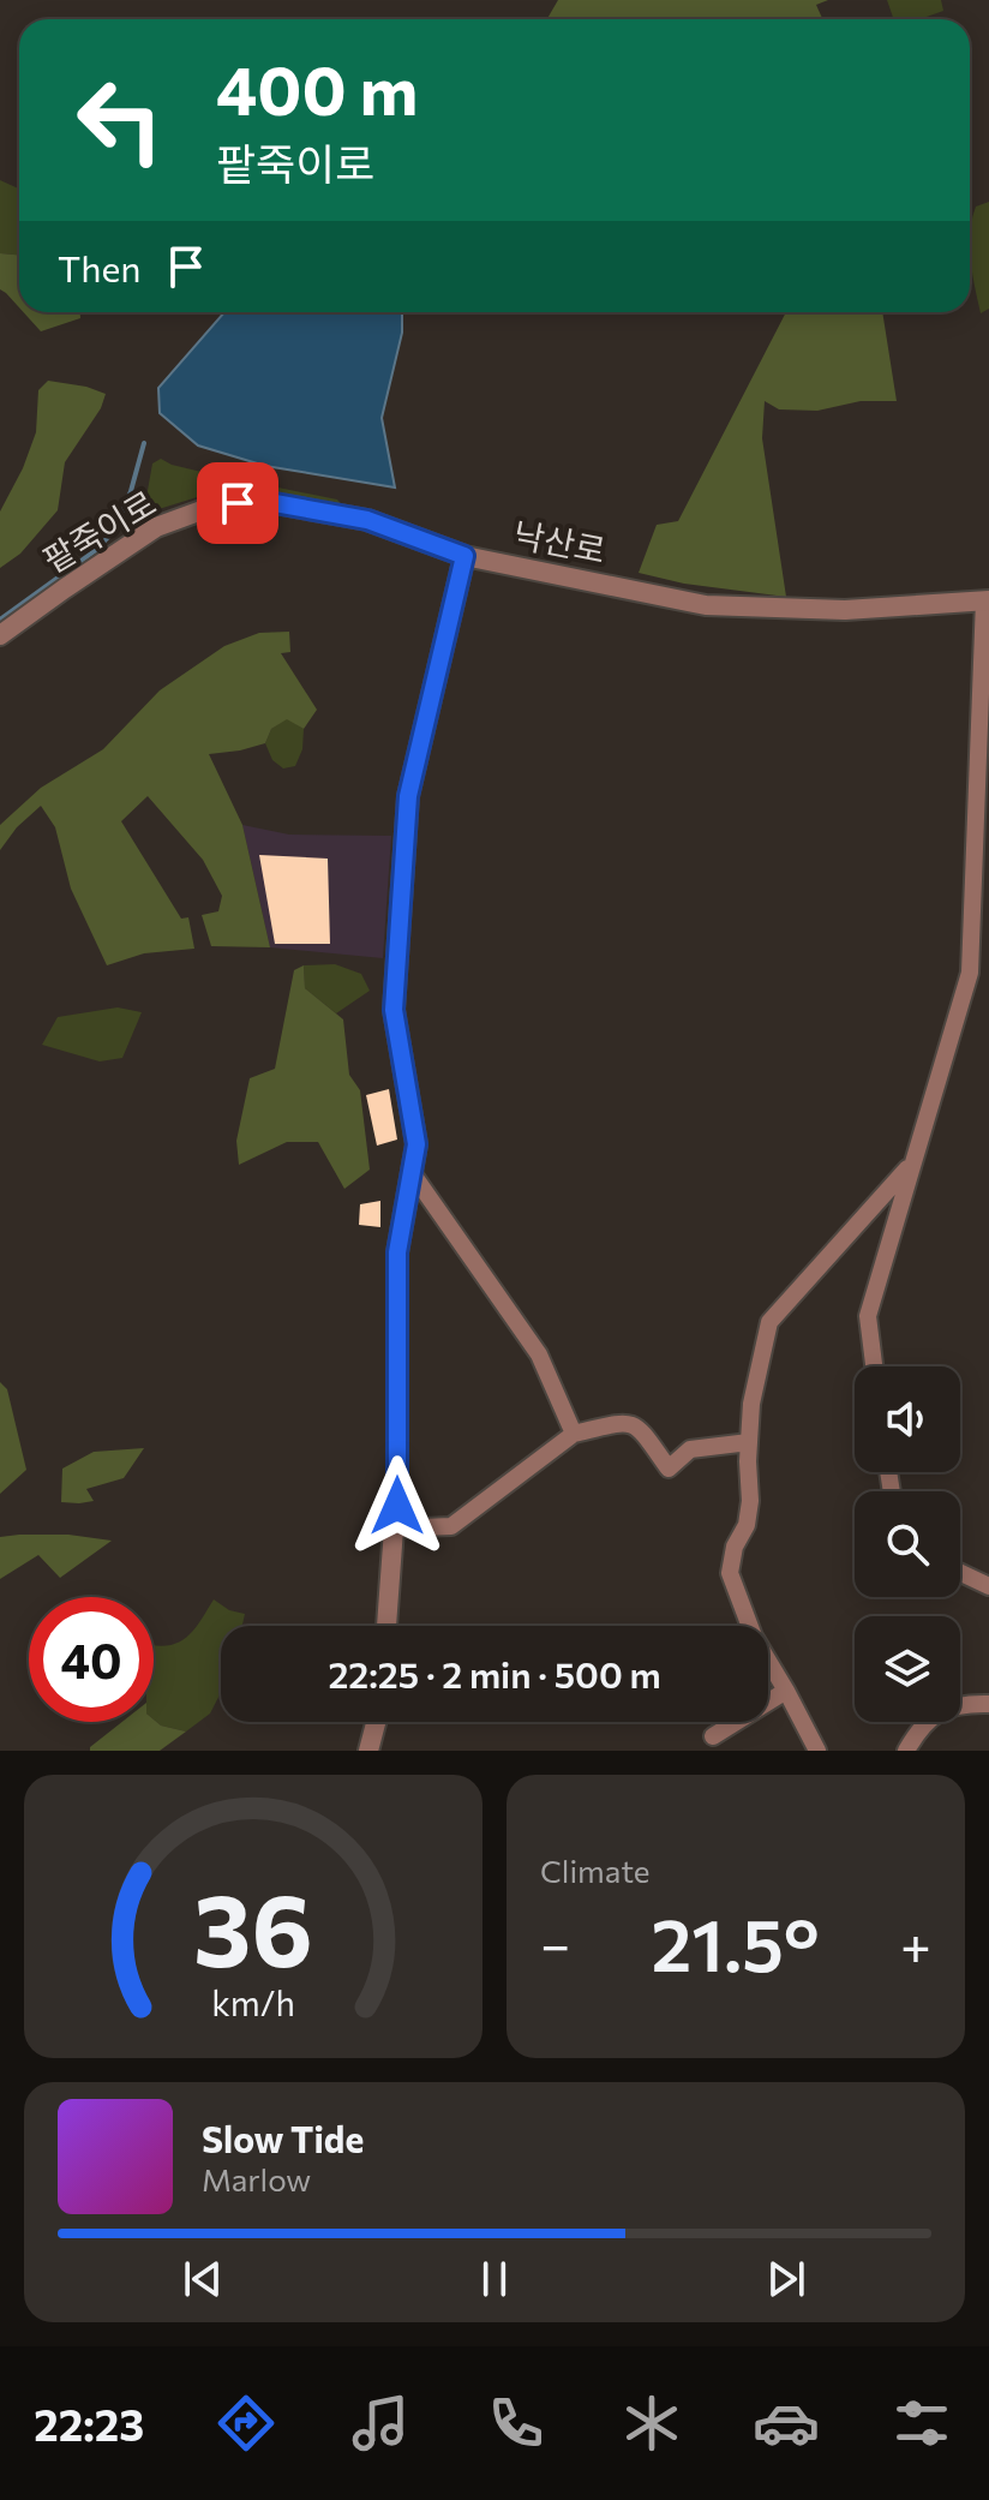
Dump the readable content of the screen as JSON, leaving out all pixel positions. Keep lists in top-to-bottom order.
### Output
{
  "streets": {
    "street": ["팥죽이로", "낙산로"]
  },
  "crossings": [
    ["팥죽이로", "낙산로"]
  ],
  "page": {
    "turn": ["400 m", "팥죽이로"],
    "then": "Then",
    "limit": "40",
    "trip": "22:25 · 2 min · 500 m",
    "tile": "Climate",
    "heat": ["−", "21.5°", "+"],
    "song": ["Slow Tide", "Marlow"],
    "tabs": "22:23",
    "gauge": ["36", "km/h"]
  }
}
